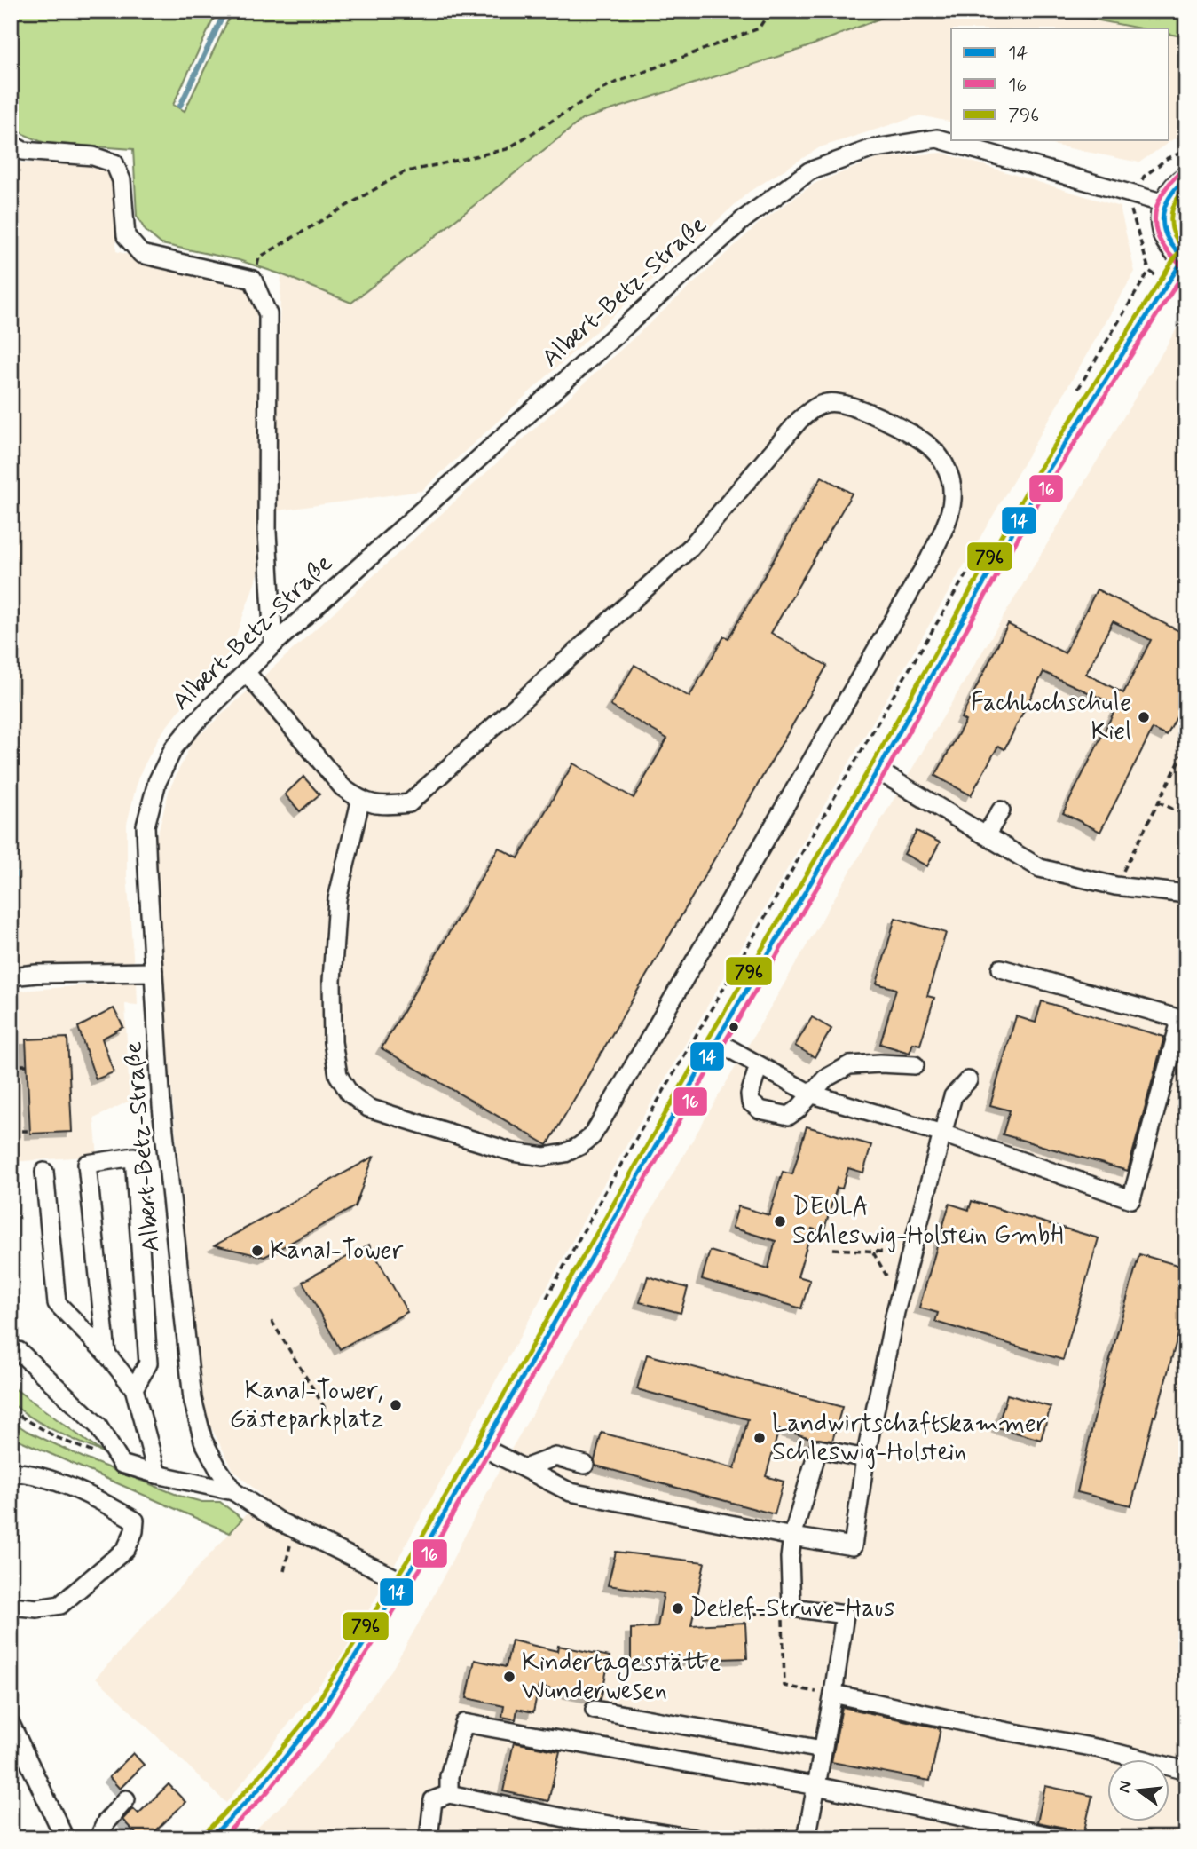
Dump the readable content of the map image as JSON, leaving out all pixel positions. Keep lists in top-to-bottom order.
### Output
{
  "streets": {
    "street": ["Albert-Betz-Straße"]
  },
  "places": [
    "Fachhochschule Kiel",
    "DEULA Schleswig-Holstein GmbH",
    "Kanal-Tower",
    "Kanal-Tower, Gästeparkplatz",
    "Landwirtschaftskammer Schleswig-Holstein",
    "Detlef-Struve-Haus",
    "Kindertagesstätte Wunderwesen"
  ],
  "lines": ["transit line 16", "transit line 14", "transit line 796"],
  "legend": ["14", "16", "796"],
  "north": "left"
}
